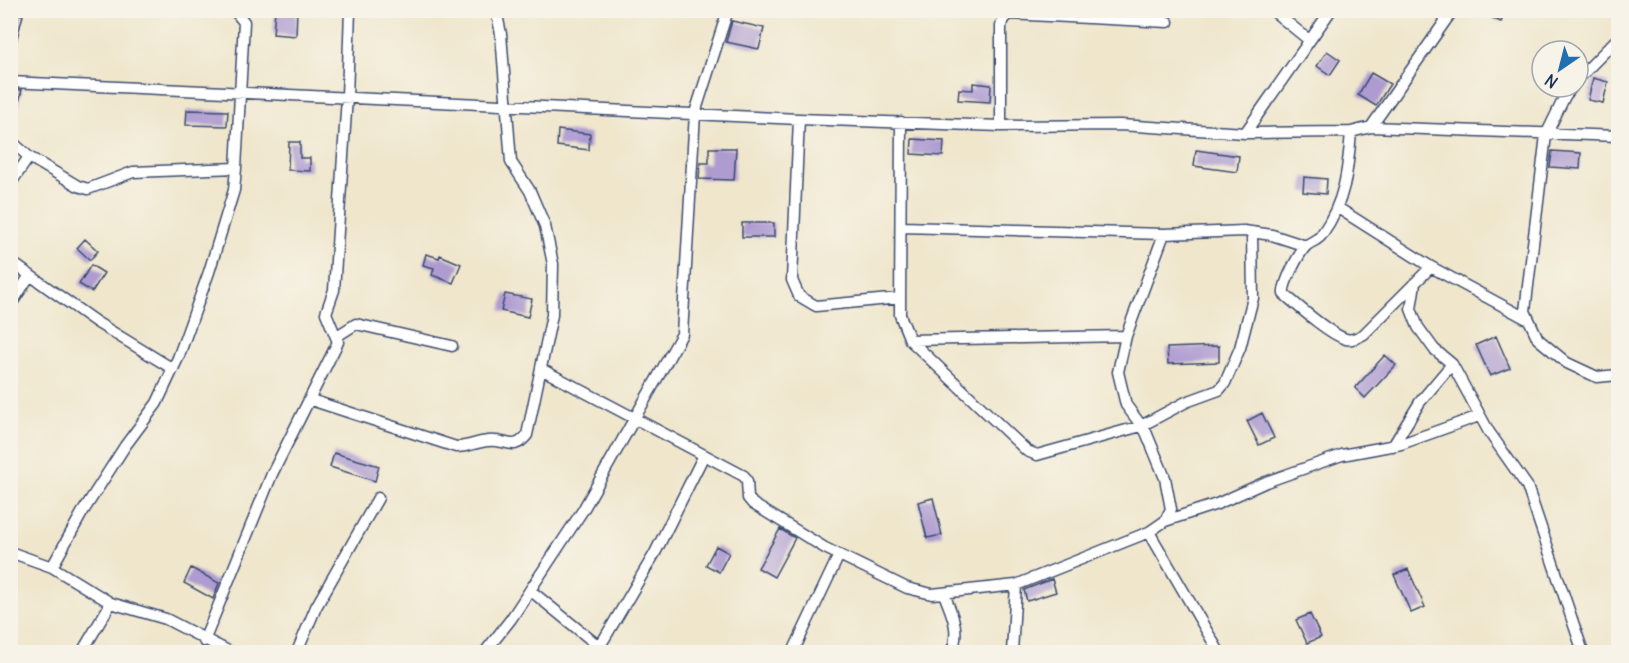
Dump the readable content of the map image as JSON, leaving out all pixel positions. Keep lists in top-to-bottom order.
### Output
{
  "north": "bottom left"
}
